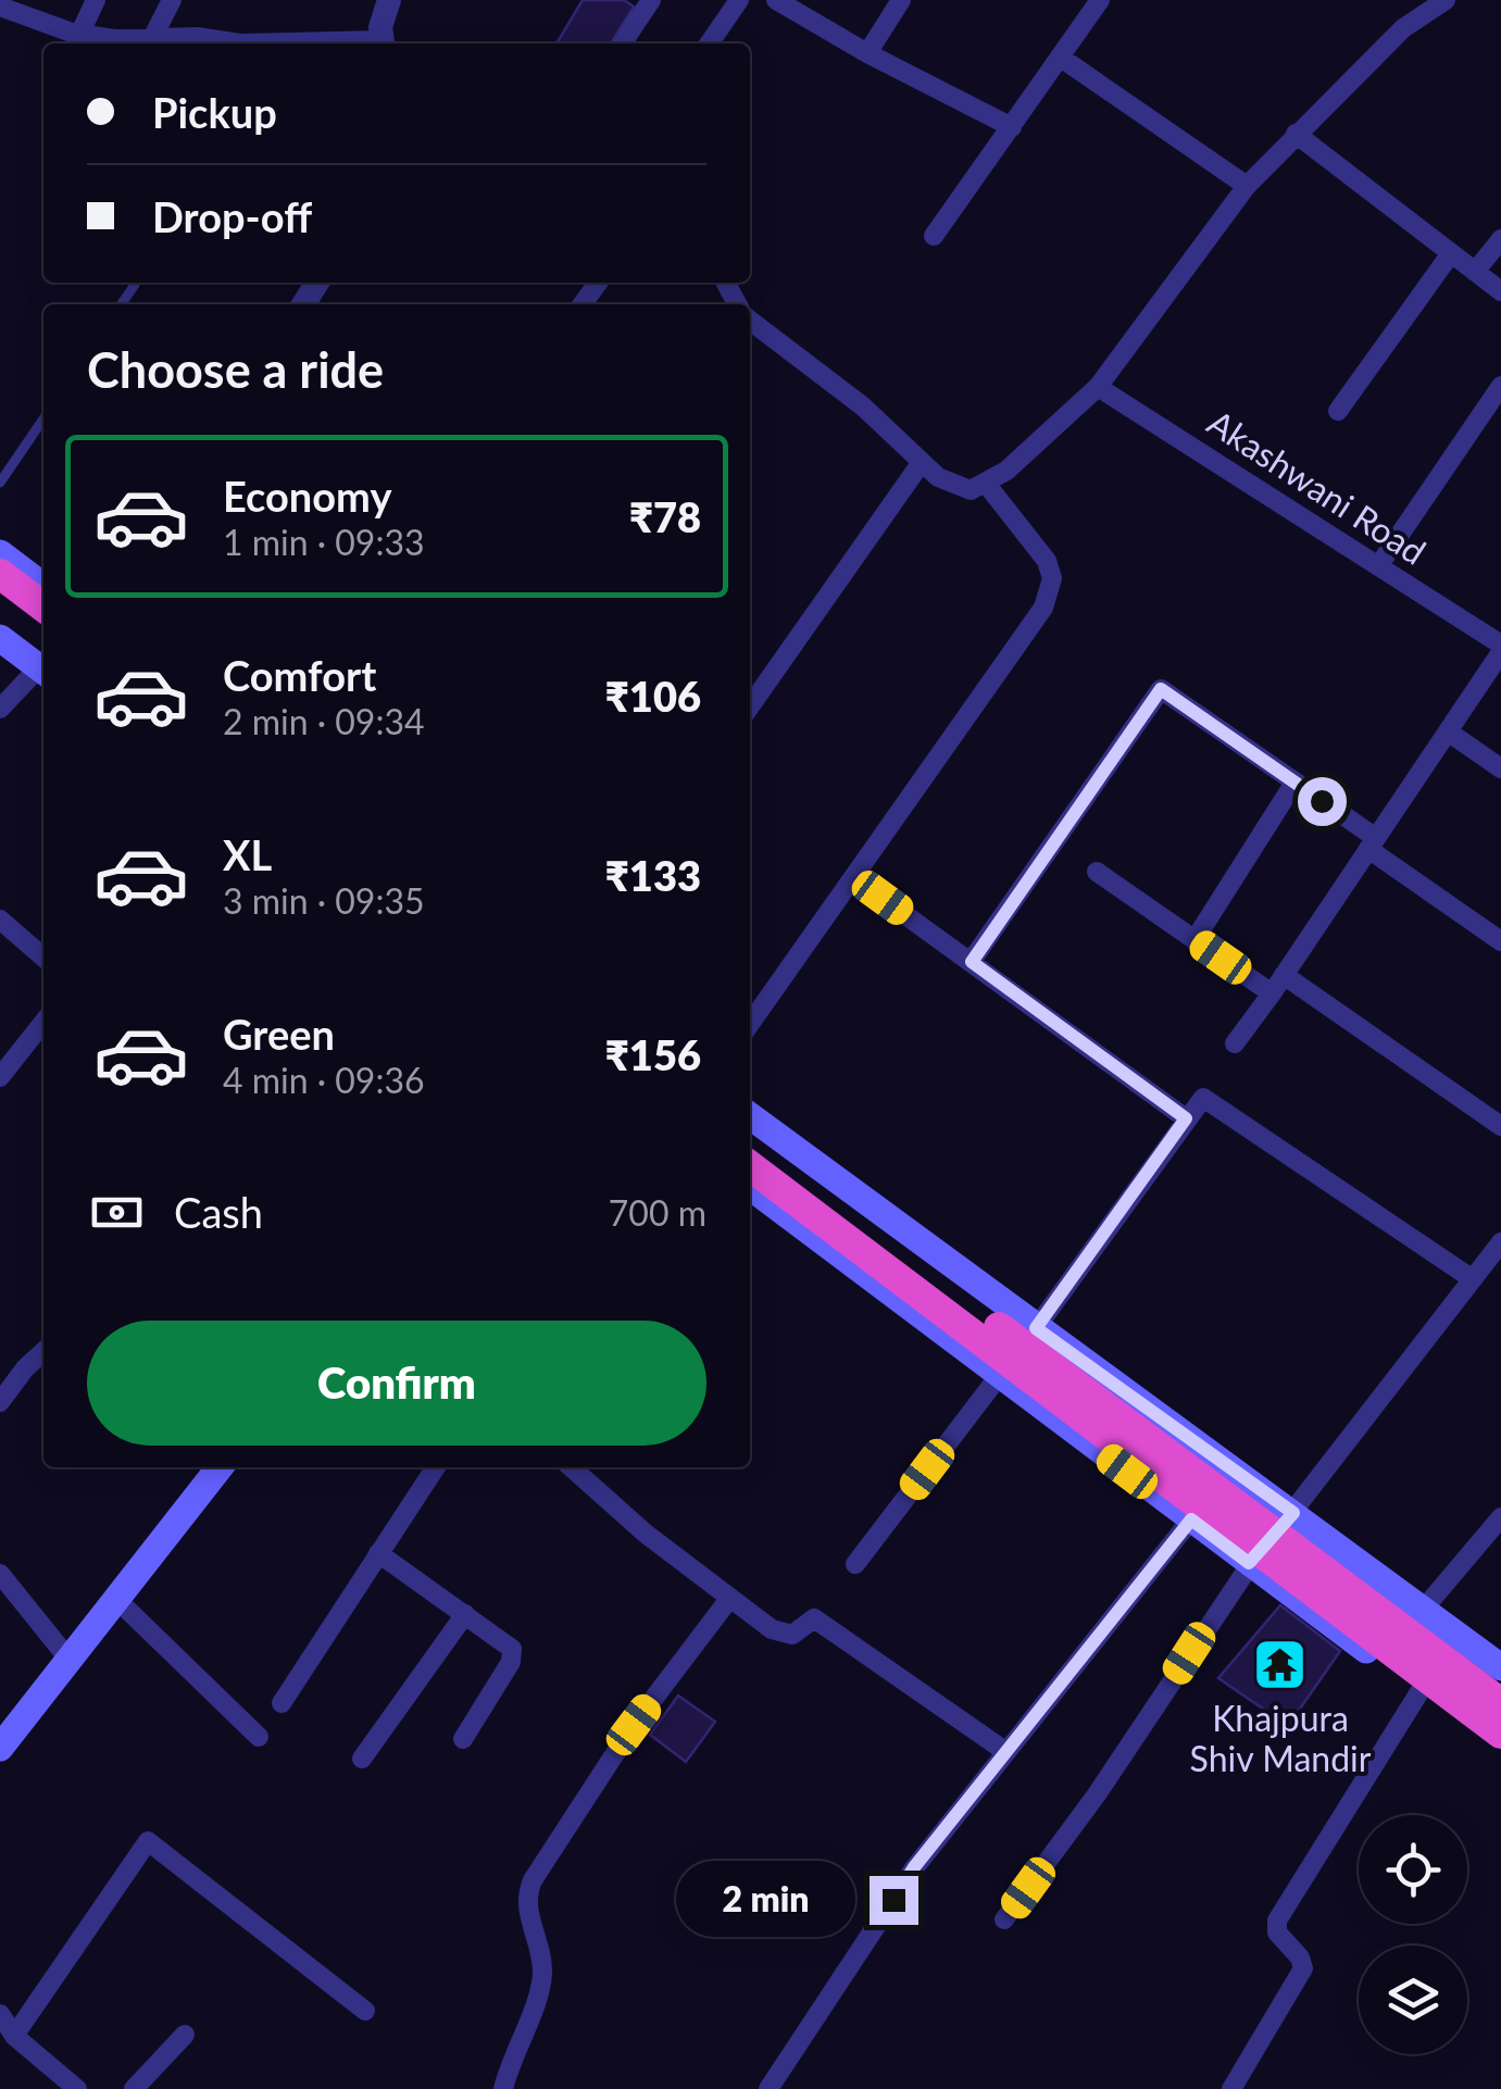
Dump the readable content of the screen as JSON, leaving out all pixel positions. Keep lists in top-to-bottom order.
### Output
{
  "streets": {
    "street": ["Akashwani Road"]
  },
  "places": {
    "temple": ["Khajpura Shiv Mandir"]
  },
  "page": {
    "banner": ["Pickup", "Drop-off"],
    "heading": "Choose a ride",
    "list": [
      {
        "name": "Economy",
        "note": "1 min · 09:33",
        "value": "₹78"
      },
      {
        "name": "Comfort",
        "note": "2 min · 09:34",
        "value": "₹106"
      },
      {
        "name": "XL",
        "note": "3 min · 09:35",
        "value": "₹133"
      },
      {
        "name": "Green",
        "note": "4 min · 09:36",
        "value": "₹156"
      }
    ],
    "pay": ["Cash", "700 m"],
    "buttons": "Confirm",
    "bubble": "2 min"
  }
}
